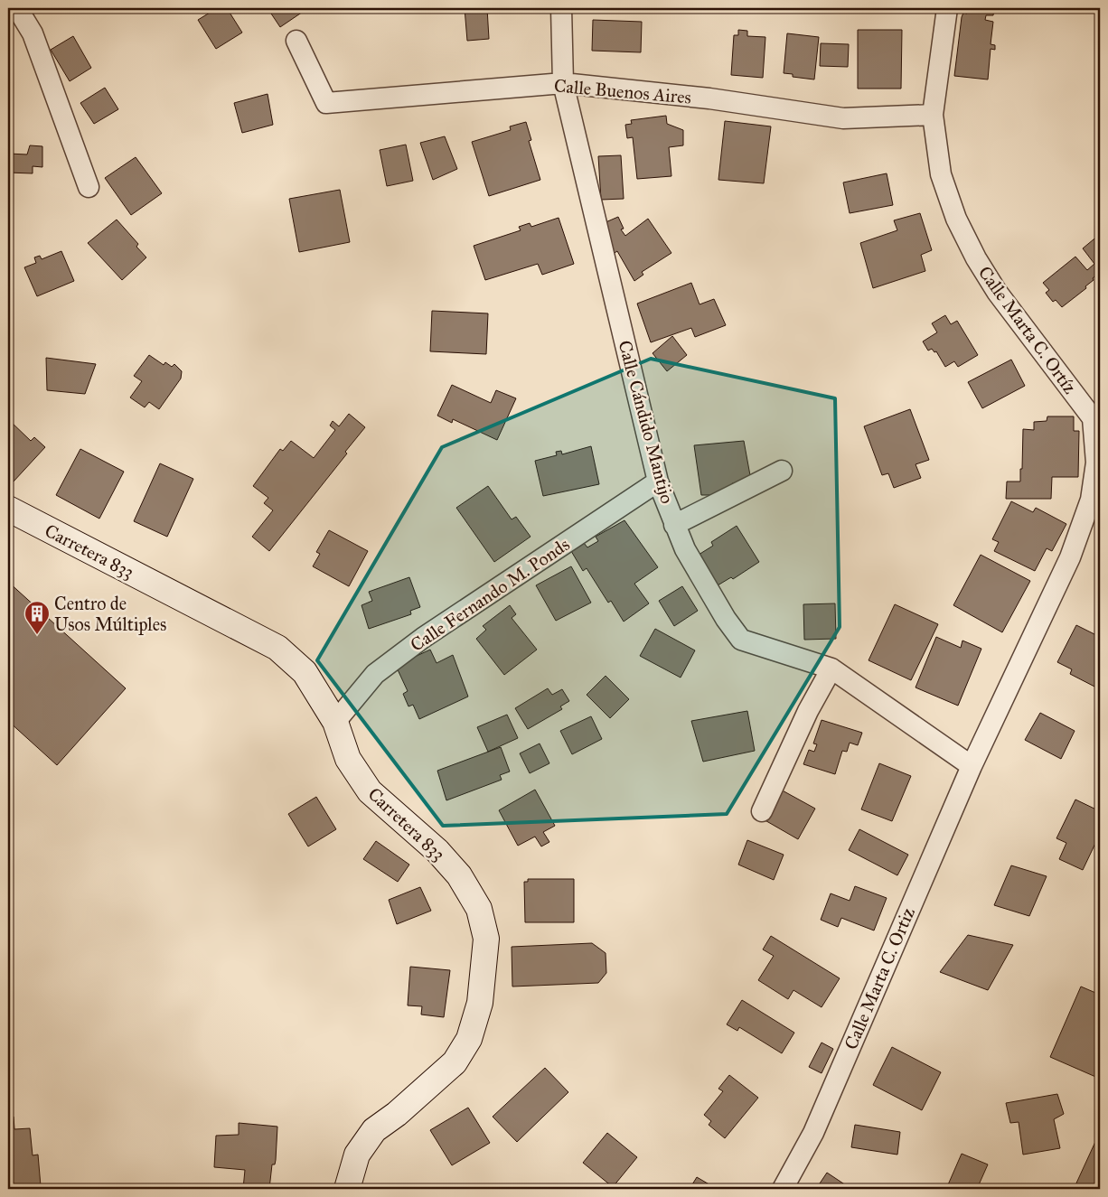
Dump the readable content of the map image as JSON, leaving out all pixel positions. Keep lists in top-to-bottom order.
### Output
{
  "streets": {
    "street": [
      "Calle Buenos Aires",
      "Calle Marta C. Ortíz",
      "Calle Cándido Mantijo",
      "Carretera 833",
      "Calle Fernando M. Ponds",
      "Calle Marta C. Ortiz"
    ]
  },
  "crossings": [
    ["Calle Buenos Aires", "Calle Marta C. Ortíz"],
    ["Calle Buenos Aires", "Calle Cándido Mantijo"],
    ["Calle Marta C. Ortíz", "Calle Cándido Mantijo"],
    ["Calle Marta C. Ortíz", "Calle Marta C. Ortiz"],
    ["Calle Cándido Mantijo", "Calle Fernando M. Ponds"],
    ["Calle Cándido Mantijo", "Calle Marta C. Ortiz"],
    ["Carretera 833", "Calle Fernando M. Ponds"]
  ],
  "places": {
    "building": ["Centro de Usos Múltiples"]
  }
}
